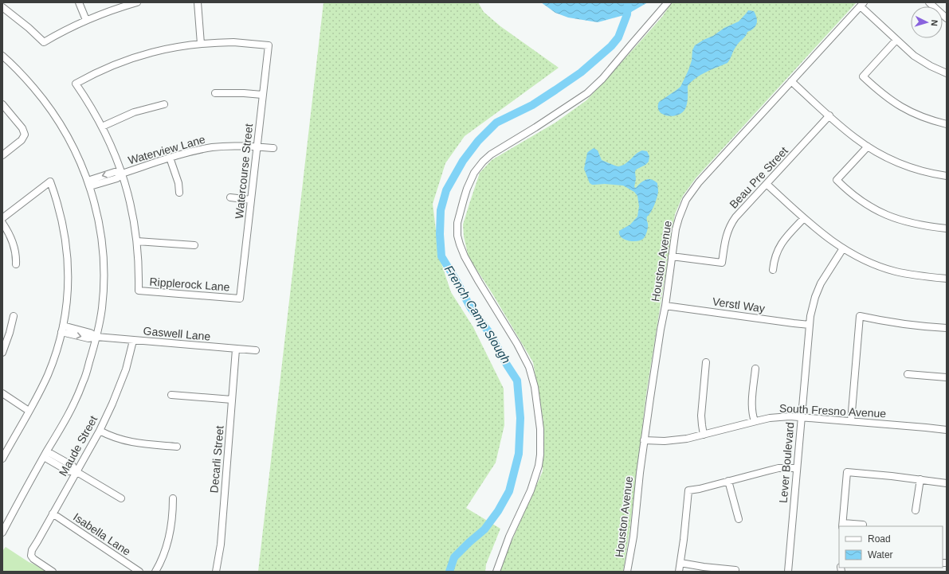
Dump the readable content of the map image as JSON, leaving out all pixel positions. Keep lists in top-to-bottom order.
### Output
{
  "streets": {
    "street": [
      "Waterview Lane",
      "Watercourse Street",
      "Beau Pre Street",
      "Houston Avenue",
      "Ripplerock Lane",
      "Verstl Way",
      "Gaswell Lane",
      "South Fresno Avenue",
      "Maude Street",
      "Decarli Street",
      "Lever Boulevard",
      "Isabella Lane"
    ]
  },
  "crossings": [
    ["Waterview Lane", "Watercourse Street"],
    ["Watercourse Street", "Ripplerock Lane"],
    ["Beau Pre Street", "Houston Avenue"],
    ["Houston Avenue", "Verstl Way"],
    ["Houston Avenue", "South Fresno Avenue"],
    ["Verstl Way", "Lever Boulevard"],
    ["Gaswell Lane", "Maude Street"],
    ["Gaswell Lane", "Decarli Street"],
    ["South Fresno Avenue", "Lever Boulevard"],
    ["Maude Street", "Isabella Lane"]
  ],
  "water": ["French Camp Slough"],
  "legend": ["Road", "Water"],
  "north": "right"
}
